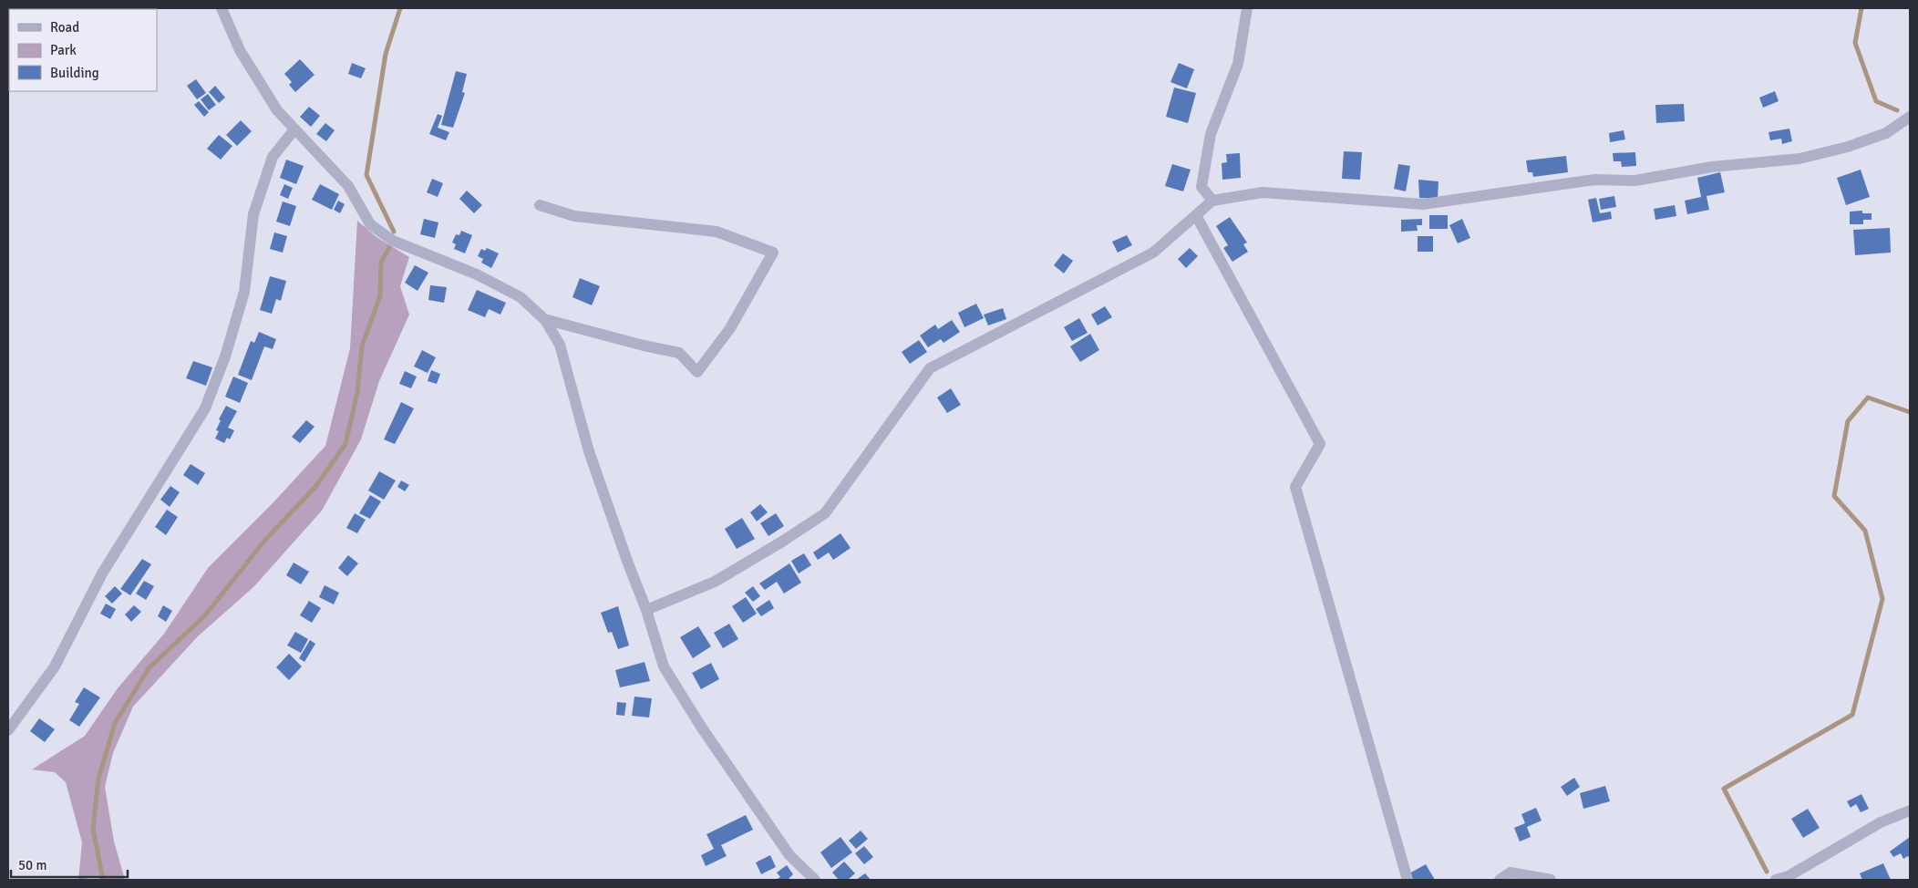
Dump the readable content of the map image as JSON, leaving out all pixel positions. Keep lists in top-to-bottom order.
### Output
{
  "legend": ["Road", "Park", "Building"],
  "scale_bar": "50 m"
}
